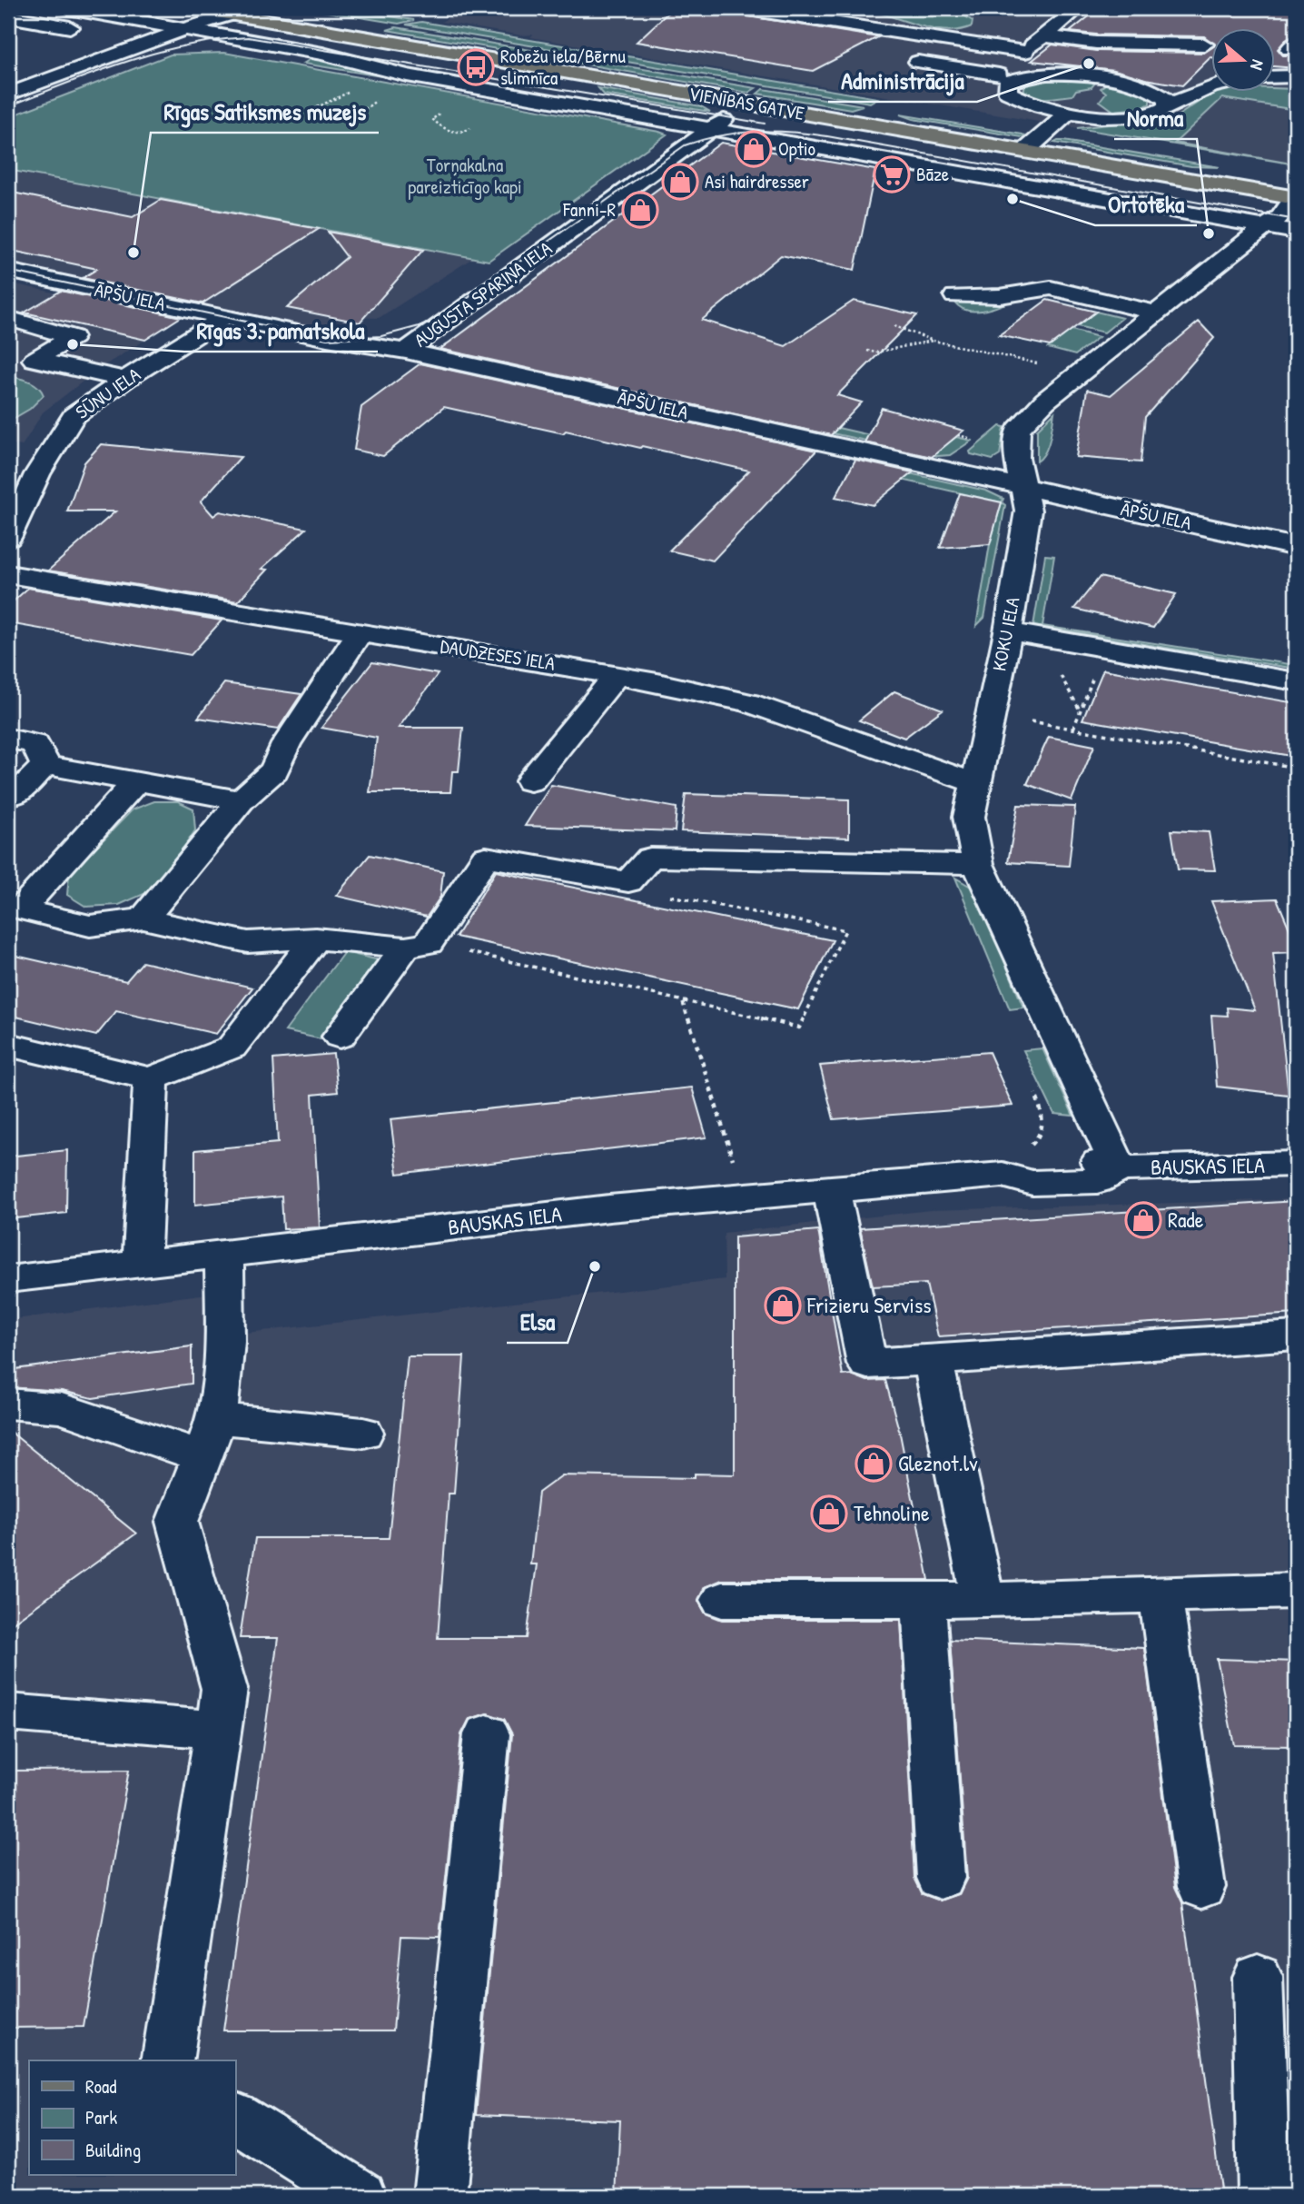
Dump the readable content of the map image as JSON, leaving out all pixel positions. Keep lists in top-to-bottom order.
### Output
{
  "streets": {
    "main road": ["VIENĪBAS GATVE"],
    "street": [
      "AUGUSTA SPARIŅA IELA",
      "ĀPŠU IELA",
      "SŪNU IELA",
      "KOKU IELA",
      "DAUDZESES IELA",
      "BAUSKAS IELA"
    ]
  },
  "crossings": [
    ["VIENĪBAS GATVE", "AUGUSTA SPARIŅA IELA"],
    ["VIENĪBAS GATVE", "KOKU IELA"],
    ["AUGUSTA SPARIŅA IELA", "ĀPŠU IELA"],
    ["ĀPŠU IELA", "SŪNU IELA"],
    ["ĀPŠU IELA", "KOKU IELA"],
    ["KOKU IELA", "DAUDZESES IELA"],
    ["KOKU IELA", "BAUSKAS IELA"]
  ],
  "parks": ["Torņakalna pareizticīgo kapi"],
  "places": {
    "other": [
      "Administrācija",
      "Ortotēka",
      "Norma",
      "Rīgas Satiksmes muzejs",
      "Rīgas 3. pamatskola",
      "Elsa"
    ],
    "bus stop": ["Robežu iela/Bērnu slimnīca"],
    "shop": [
      "Optio",
      "Asi hairdresser",
      "Fanni-R",
      "Rade",
      "Frizieru Serviss",
      "Gleznot.lv",
      "Tehnoline"
    ],
    "supermarket": ["Bāze"]
  },
  "legend": ["Road", "Park", "Building"],
  "north": "right"
}
